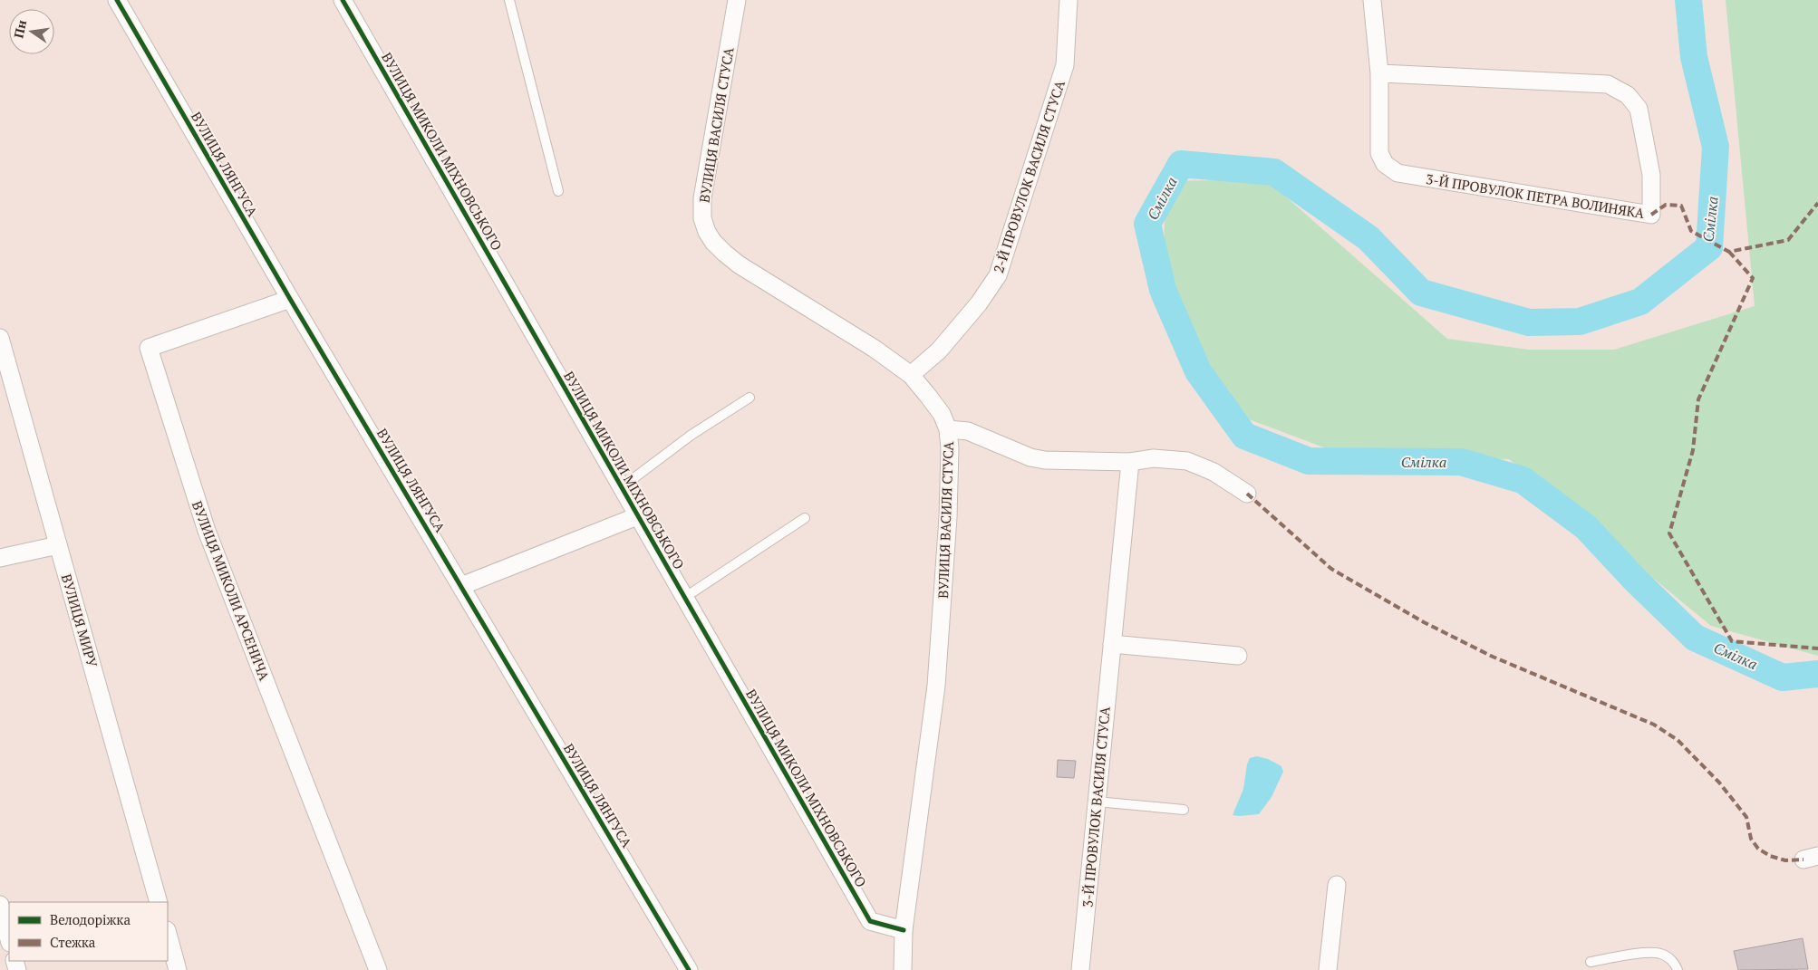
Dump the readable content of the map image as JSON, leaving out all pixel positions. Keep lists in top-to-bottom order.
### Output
{
  "streets": {
    "street": [
      "ВУЛИЦЯ ВАСИЛЯ СТУСА",
      "ВУЛИЦЯ МИКОЛИ МІХНОВСЬКОГО",
      "ВУЛИЦЯ ЛЯНГУСА",
      "2-Й ПРОВУЛОК ВАСИЛЯ СТУСА",
      "3-Й ПРОВУЛОК ПЕТРА ВОЛИНЯКА",
      "ВУЛИЦЯ МИКОЛИ АРСЕНИЧА",
      "ВУЛИЦЯ МИРУ",
      "3-Й ПРОВУЛОК ВАСИЛЯ СТУСА"
    ]
  },
  "crossings": [
    ["ВУЛИЦЯ ВАСИЛЯ СТУСА", "ВУЛИЦЯ МИКОЛИ МІХНОВСЬКОГО"],
    ["ВУЛИЦЯ ВАСИЛЯ СТУСА", "2-Й ПРОВУЛОК ВАСИЛЯ СТУСА"],
    ["ВУЛИЦЯ ЛЯНГУСА", "ВУЛИЦЯ МИКОЛИ АРСЕНИЧА"]
  ],
  "water": ["Смілка"],
  "legend": ["Велодоріжка", "Стежка"],
  "north": "left"
}
